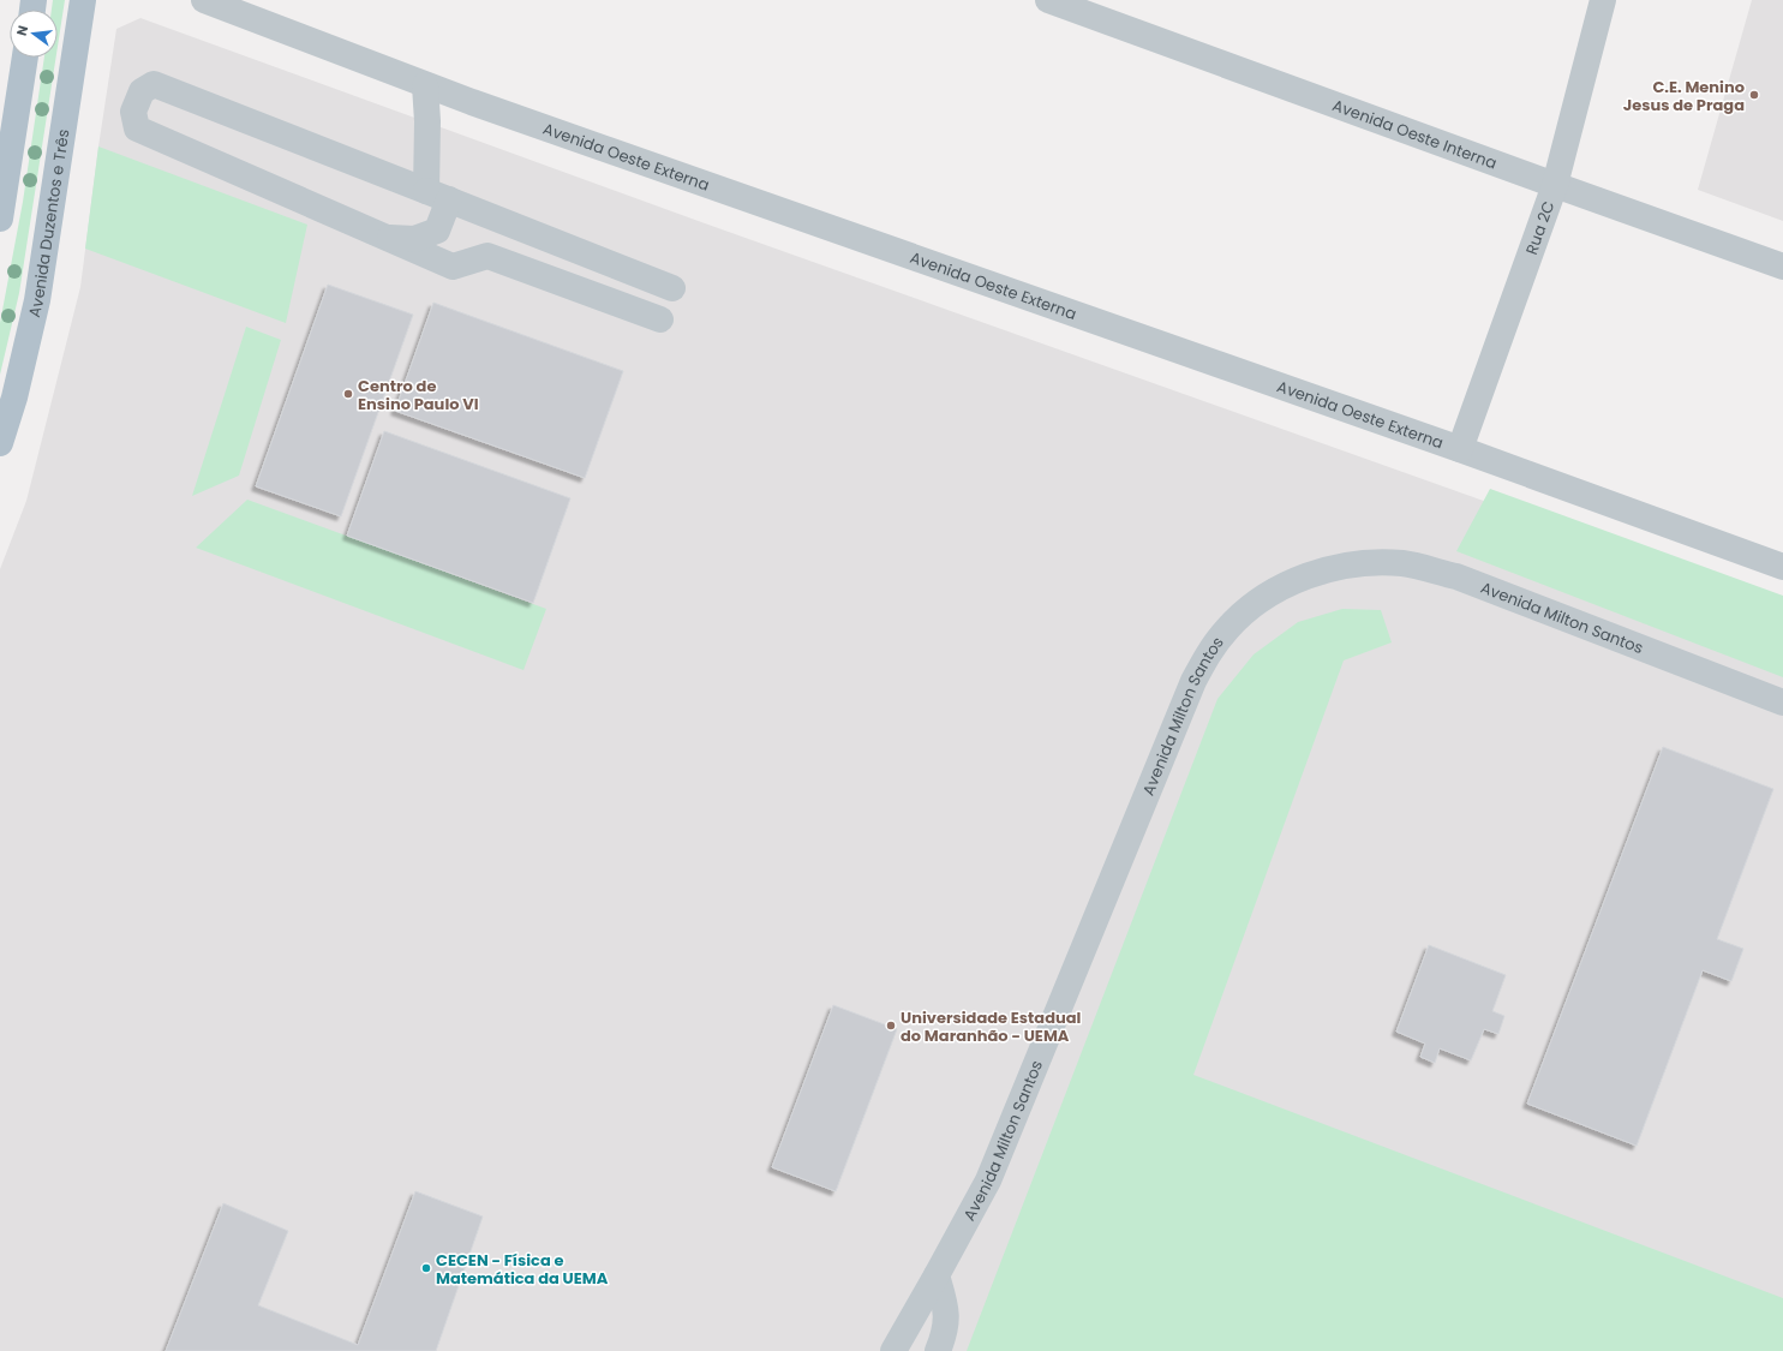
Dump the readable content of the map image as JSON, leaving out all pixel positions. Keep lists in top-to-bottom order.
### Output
{
  "streets": {
    "main road": ["Avenida Duzentos e Três"],
    "street": [
      "Avenida Oeste Interna",
      "Avenida Oeste Externa",
      "Rua 2C",
      "Avenida Milton Santos"
    ]
  },
  "crossings": [
    ["Avenida Oeste Interna", "Rua 2C"],
    ["Avenida Oeste Externa", "Rua 2C"]
  ],
  "places": [
    "C.E. Menino Jesus de Praga",
    "Centro de Ensino Paulo VI",
    "Universidade Estadual do Maranhão - UEMA",
    "CECEN - Física e Matemática da UEMA"
  ],
  "north": "left"
}
